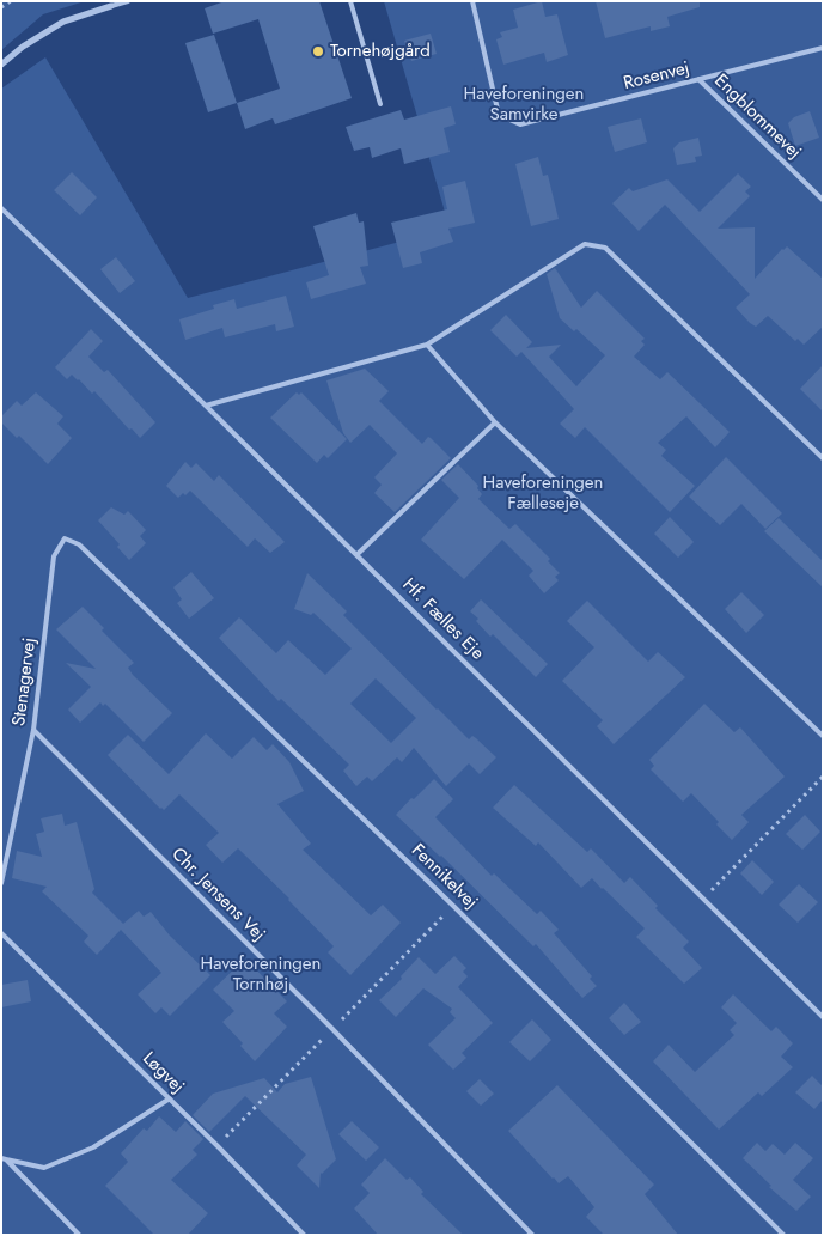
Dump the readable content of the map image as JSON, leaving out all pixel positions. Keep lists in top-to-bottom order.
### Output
{
  "streets": {
    "lane": [
      "Rosenvej",
      "Engblommevej",
      "Hf. Fælles Eje",
      "Stenagervej",
      "Fennikelvej",
      "Chr. Jensens Vej",
      "Løgvej"
    ]
  },
  "crossings": [
    ["Rosenvej", "Engblommevej"],
    ["Stenagervej", "Fennikelvej"],
    ["Stenagervej", "Chr. Jensens Vej"]
  ],
  "parks": ["Haveforeningen Samvirke", "Haveforeningen Fælleseje", "Haveforeningen Tornhøj"],
  "places": ["Tornehøjgård"]
}
